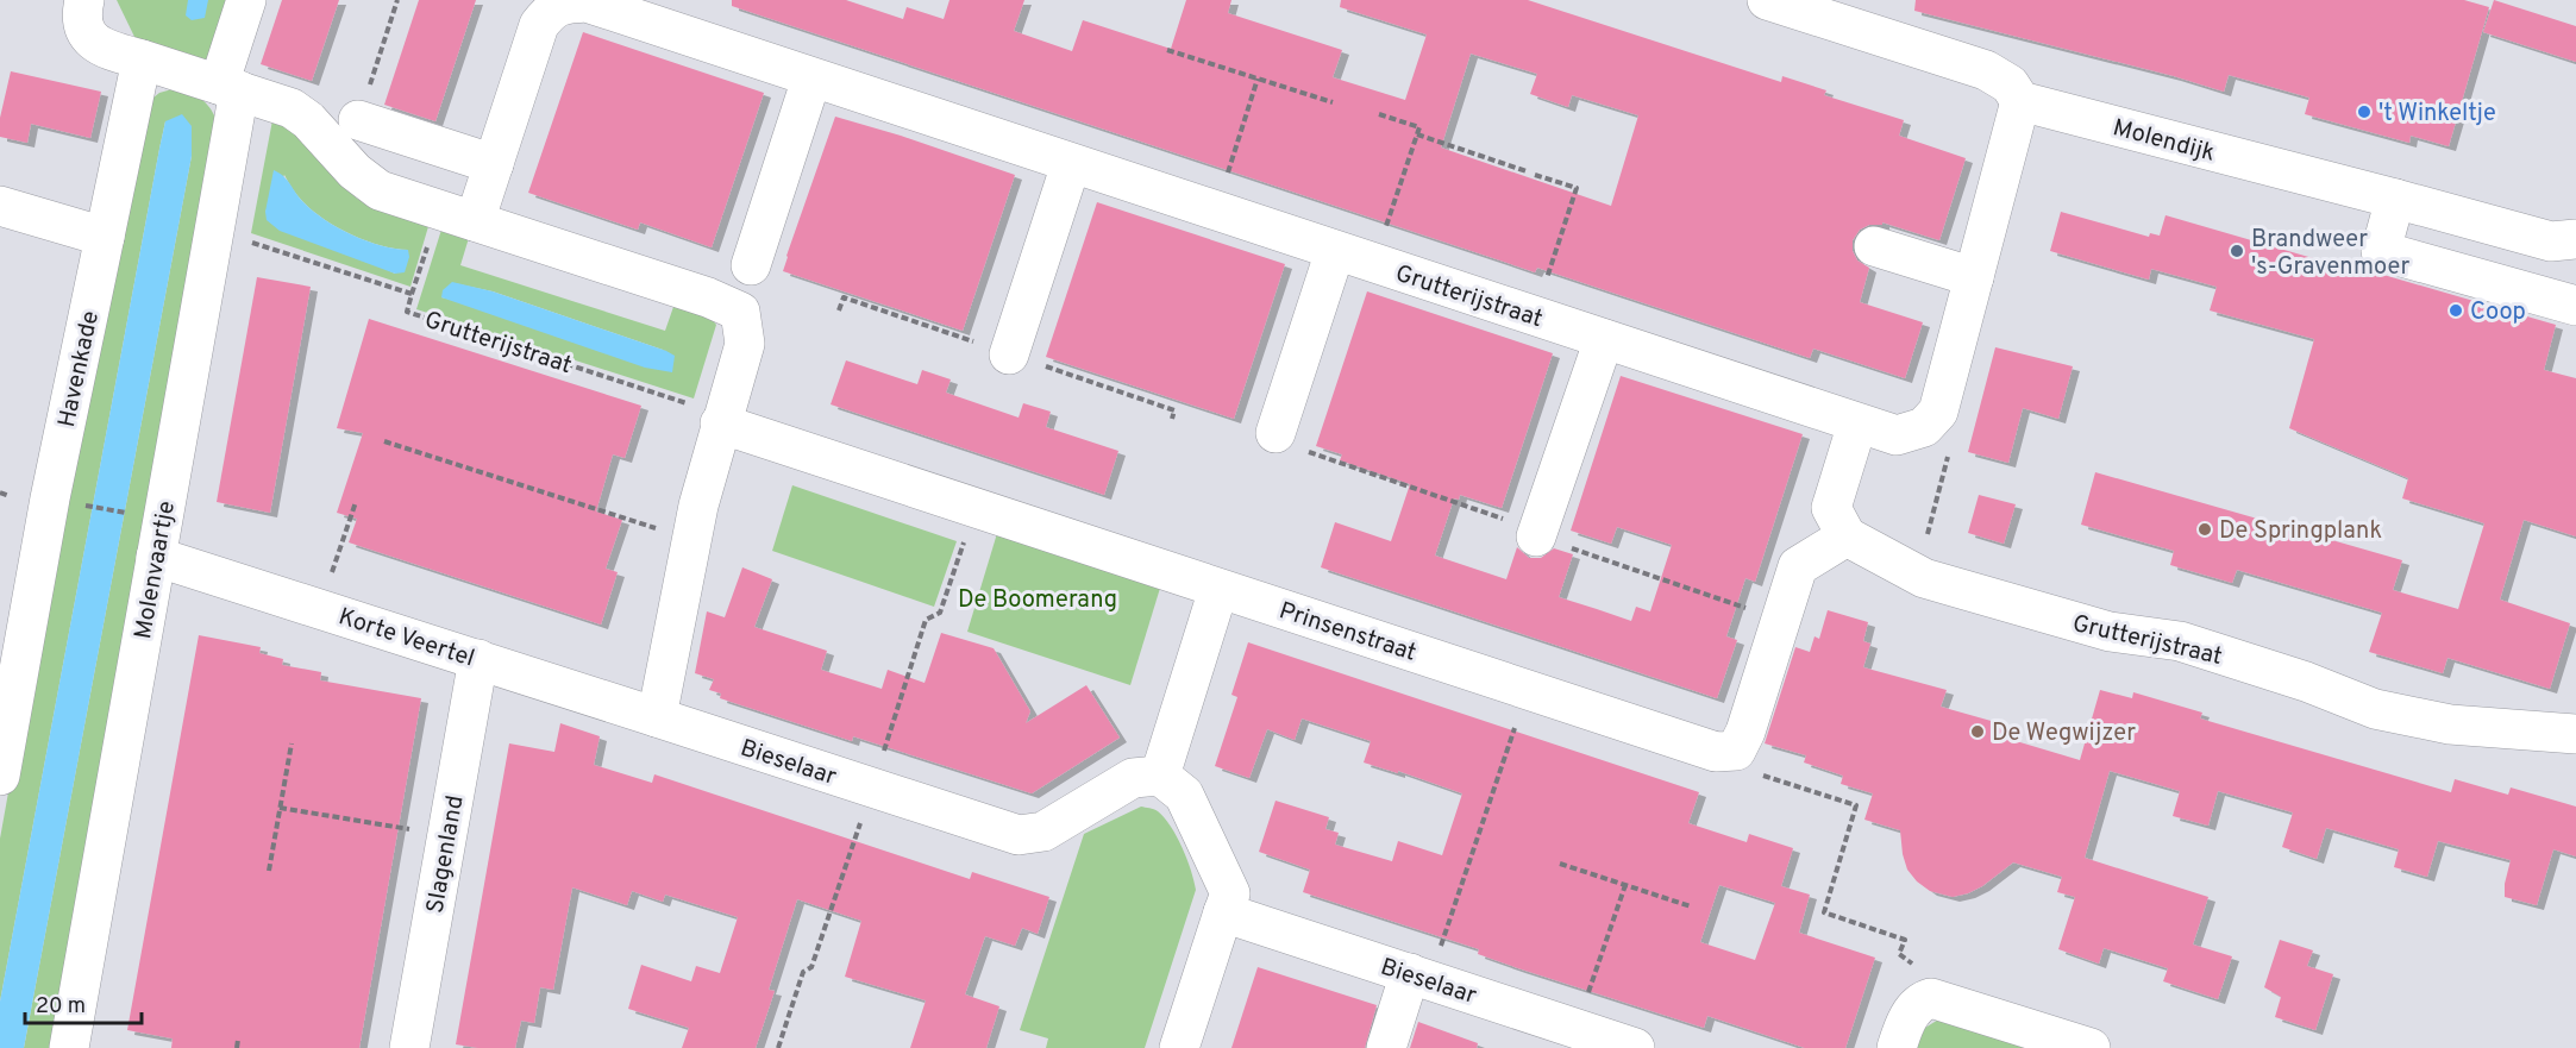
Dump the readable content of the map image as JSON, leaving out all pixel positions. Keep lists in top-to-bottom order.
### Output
{
  "streets": {
    "street": [
      "Molendijk",
      "Grutterijstraat",
      "Havenkade",
      "Molenvaartje",
      "Prinsenstraat",
      "Korte Veertel",
      "Bieselaar",
      "Slagenland"
    ]
  },
  "crossings": [
    ["Grutterijstraat", "Molenvaartje"],
    ["Grutterijstraat", "Prinsenstraat"],
    ["Molenvaartje", "Korte Veertel"],
    ["Korte Veertel", "Bieselaar"],
    ["Korte Veertel", "Slagenland"]
  ],
  "parks": ["De Boomerang"],
  "places": [
    "'t Winkeltje",
    "Brandweer 's-Gravenmoer",
    "Coop",
    "De Springplank",
    "De Wegwijzer"
  ],
  "scale_bar": "20 m"
}
